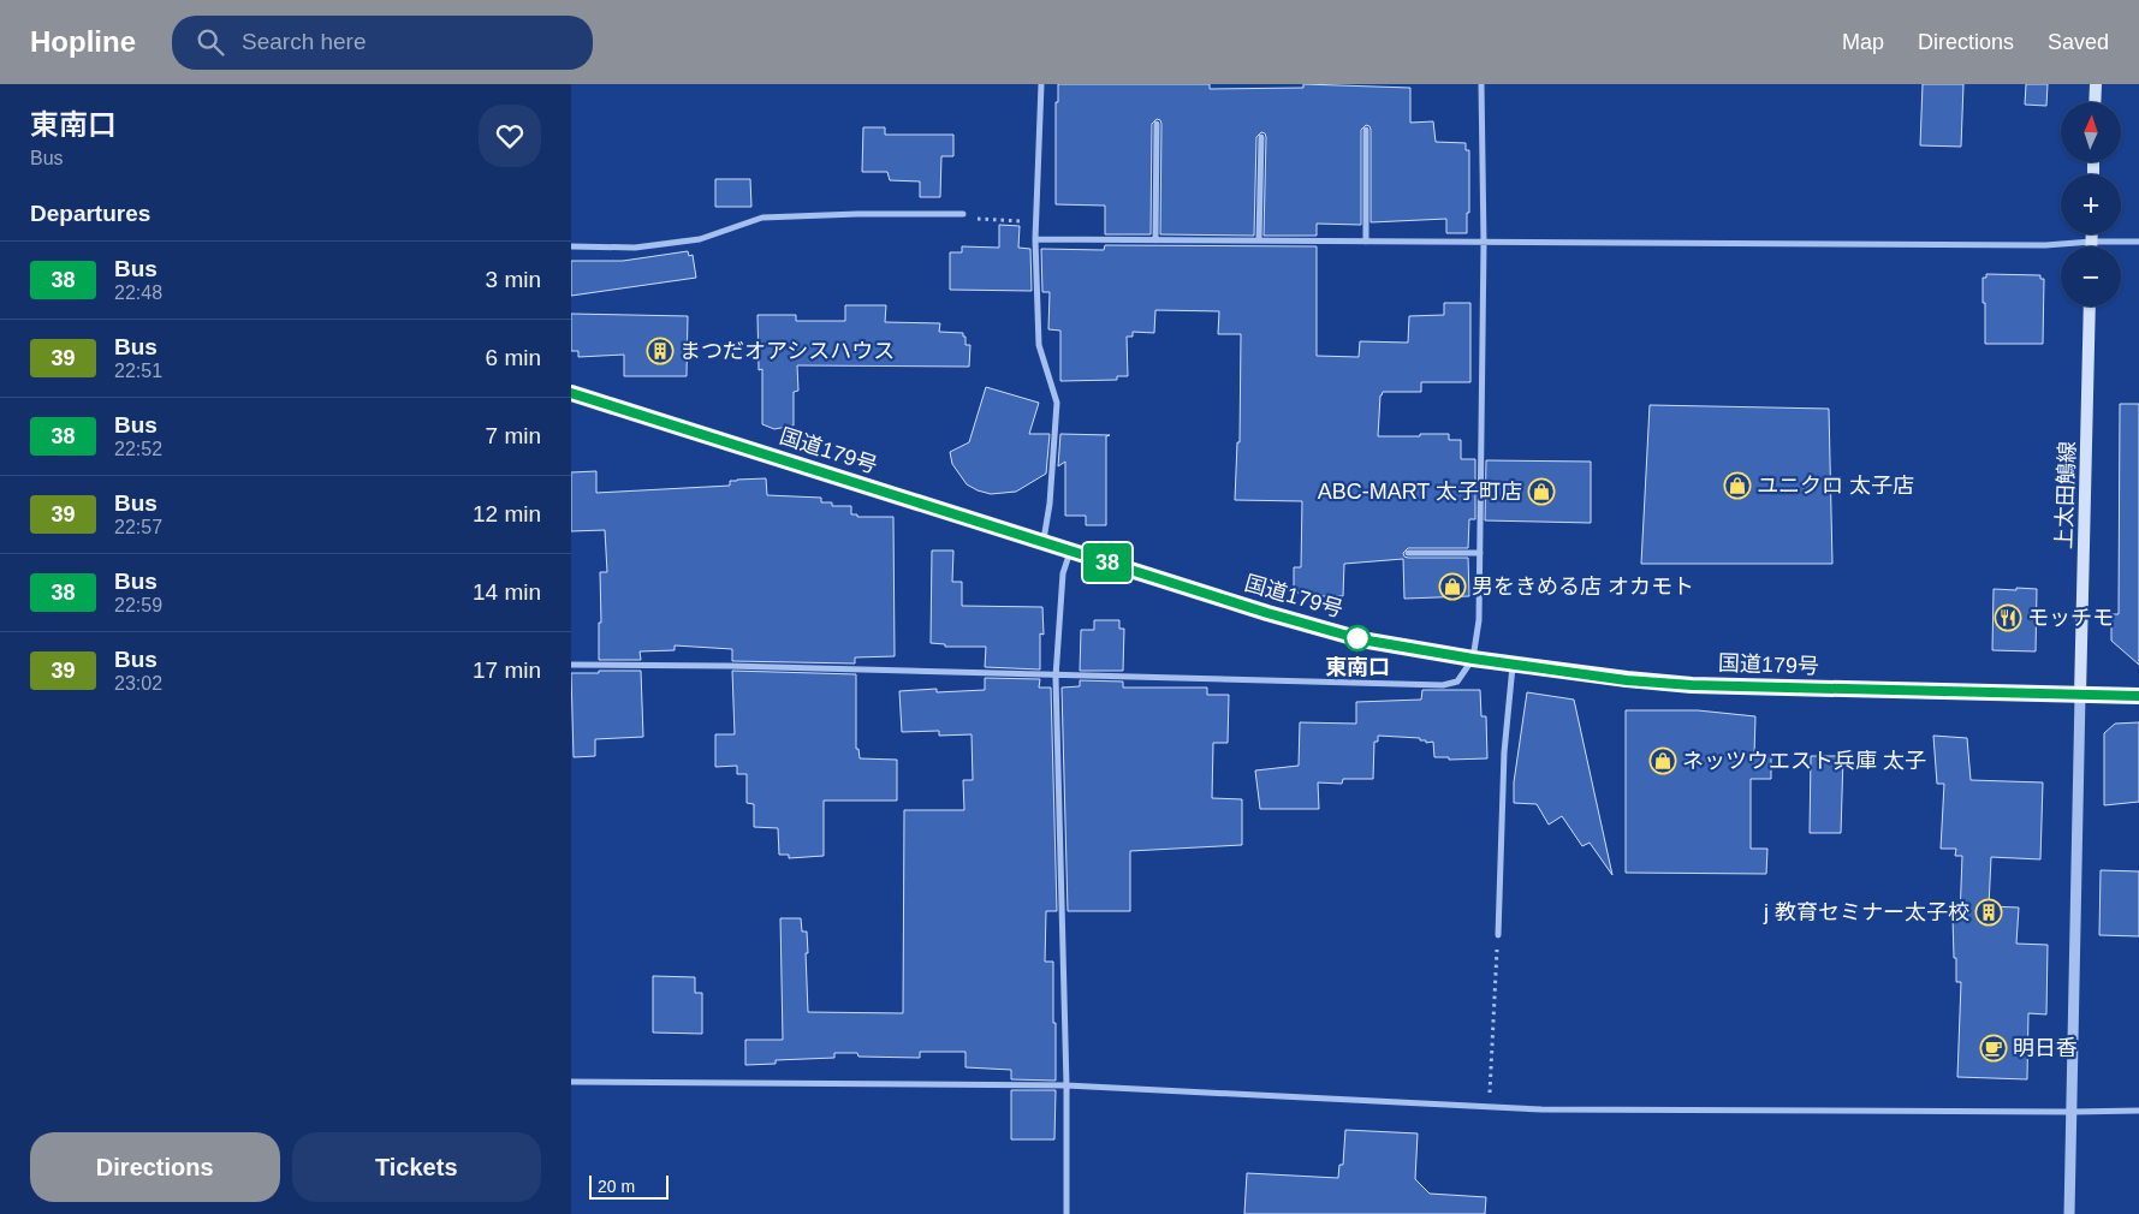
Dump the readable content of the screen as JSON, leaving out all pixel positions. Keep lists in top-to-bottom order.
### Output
{
  "streets": {
    "highway": ["国道179号"],
    "main road": ["上太田鵤線"]
  },
  "crossings": [
    ["国道179号", "上太田鵤線"]
  ],
  "places": {
    "building": ["まつだオアシスハウス", "j 教育セミナー太子校"],
    "shop": [
      "ユニクロ 太子店",
      "ABC-MART 太子町店",
      "男をきめる店 オカモト",
      "ネッツウエスト兵庫 太子"
    ],
    "restaurant": ["モッチモ"],
    "other": ["東南口"],
    "cafe": ["明日香"]
  },
  "lines": ["bus line 38"],
  "scale_bar": "20 m",
  "north": "top",
  "page": {
    "header": "Hopline",
    "search": "Search here",
    "nav": ["Map", "Directions", "Saved"],
    "heading": [
      ["東南口", "Bus"],
      "Departures"
    ],
    "on_map": "38",
    "map_buttons": ["+", "−"],
    "list": [
      {
        "mark": "38",
        "name": "Bus",
        "note": "22:48",
        "value": "3 min"
      },
      {
        "mark": "39",
        "name": "Bus",
        "note": "22:51",
        "value": "6 min"
      },
      {
        "mark": "38",
        "name": "Bus",
        "note": "22:52",
        "value": "7 min"
      },
      {
        "mark": "39",
        "name": "Bus",
        "note": "22:57",
        "value": "12 min"
      },
      {
        "mark": "38",
        "name": "Bus",
        "note": "22:59",
        "value": "14 min"
      },
      {
        "mark": "39",
        "name": "Bus",
        "note": "23:02",
        "value": "17 min"
      }
    ],
    "buttons": ["Directions", "Tickets"],
    "scale": "20 m"
  }
}
